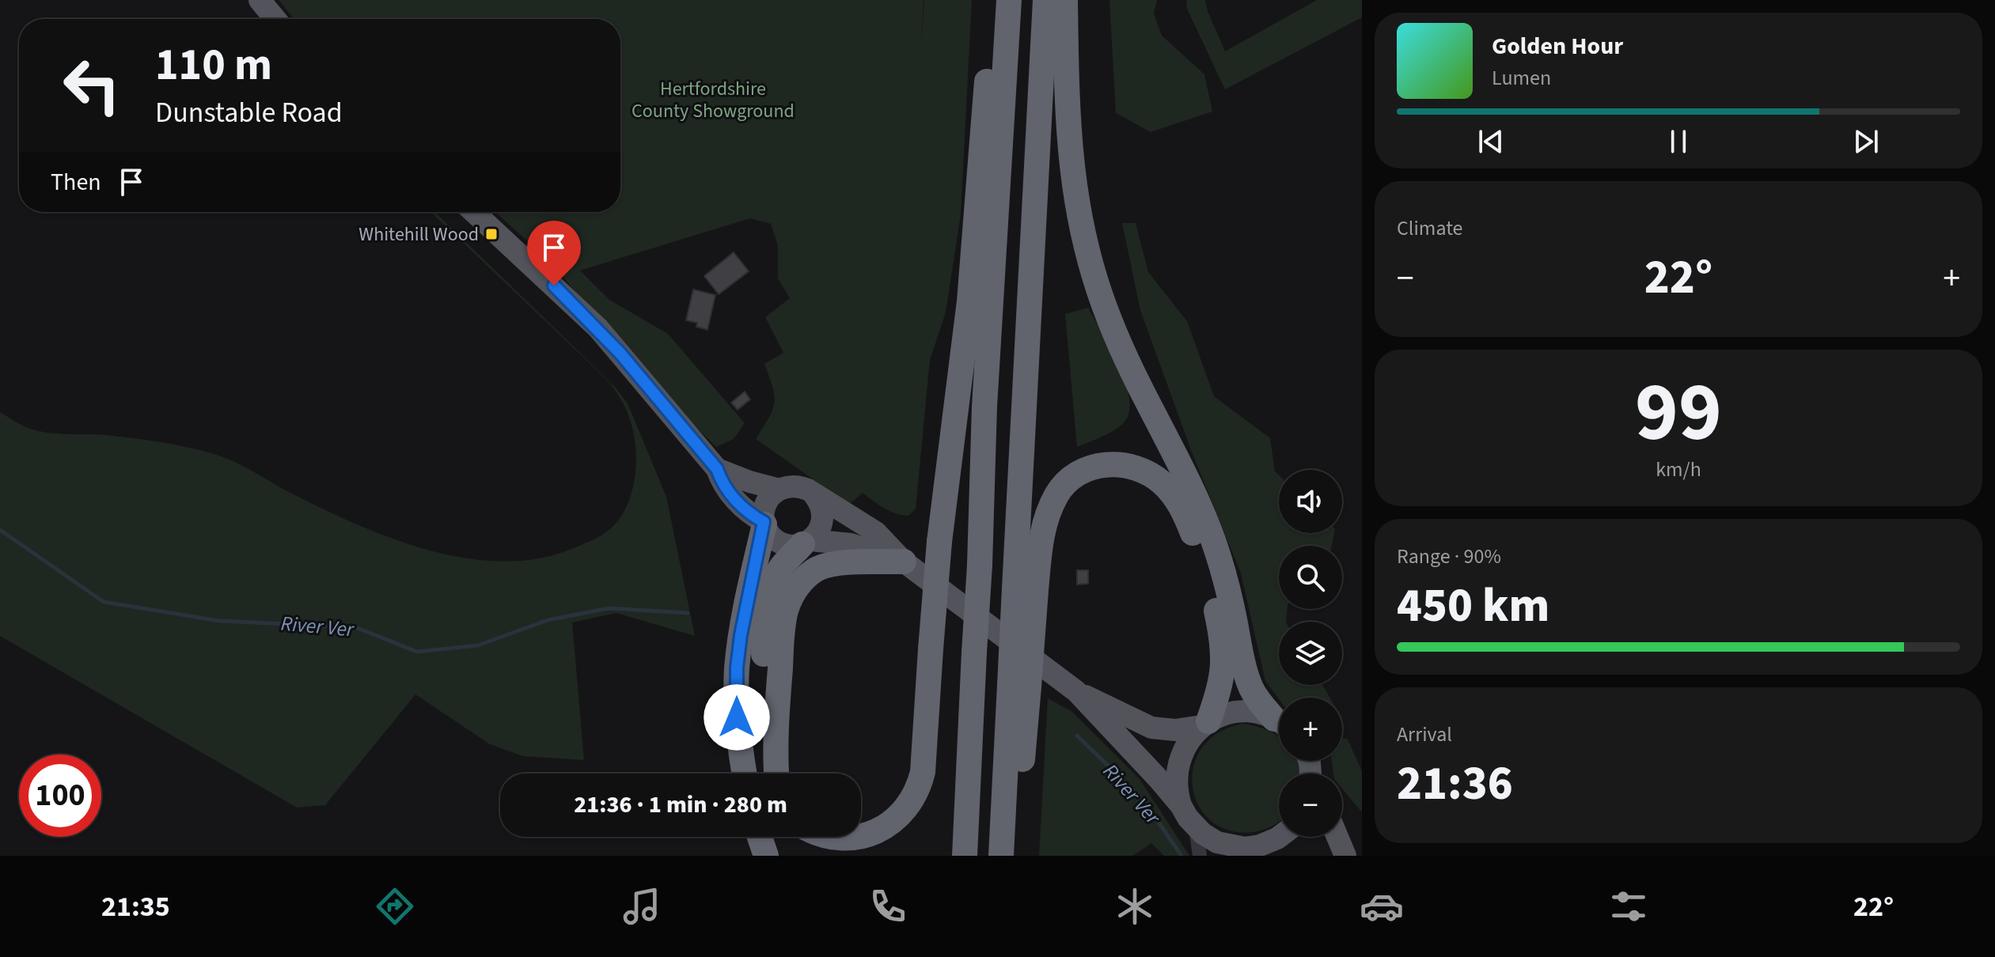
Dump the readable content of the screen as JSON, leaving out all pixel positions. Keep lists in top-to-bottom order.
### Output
{
  "water": ["River Ver"],
  "parks": ["Hertfordshire County Showground"],
  "places": {
    "transit": ["Whitehill Wood"]
  },
  "page": {
    "turn": ["110 m", "Dunstable Road"],
    "song": ["Golden Hour", "Lumen"],
    "then": "Then",
    "tile": [
      "Climate",
      ["99", "km/h"],
      ["Range · 90%", "450 km"],
      ["Arrival", "21:36"]
    ],
    "heat": ["−", "22°", "+"],
    "map_buttons": ["+", "−"],
    "limit": "100",
    "trip": "21:36 · 1 min · 280 m",
    "tabs": ["21:35", "22°"]
  }
}
